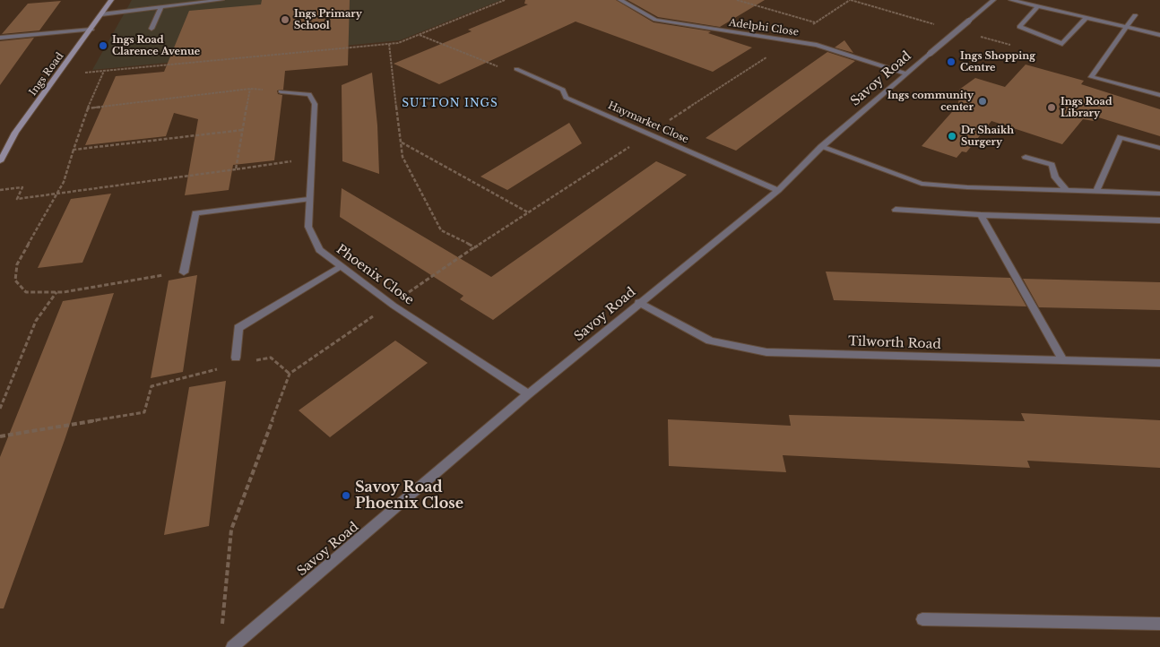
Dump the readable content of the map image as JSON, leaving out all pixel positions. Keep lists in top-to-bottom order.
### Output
{
  "streets": {
    "street": [
      "Adelphi Close",
      "Ings Road",
      "Savoy Road",
      "Haymarket Close",
      "Phoenix Close",
      "Tilworth Road"
    ]
  },
  "crossings": [
    ["Adelphi Close", "Savoy Road"],
    ["Savoy Road", "Haymarket Close"],
    ["Savoy Road", "Phoenix Close"],
    ["Savoy Road", "Tilworth Road"]
  ],
  "districts": ["SUTTON INGS"],
  "places": [
    "Ings Primary School",
    "Ings Road Clarence Avenue",
    "Ings Shopping Centre",
    "Ings community center",
    "Ings Road Library",
    "Dr Shaikh Surgery",
    "Savoy Road Phoenix Close"
  ]
}
